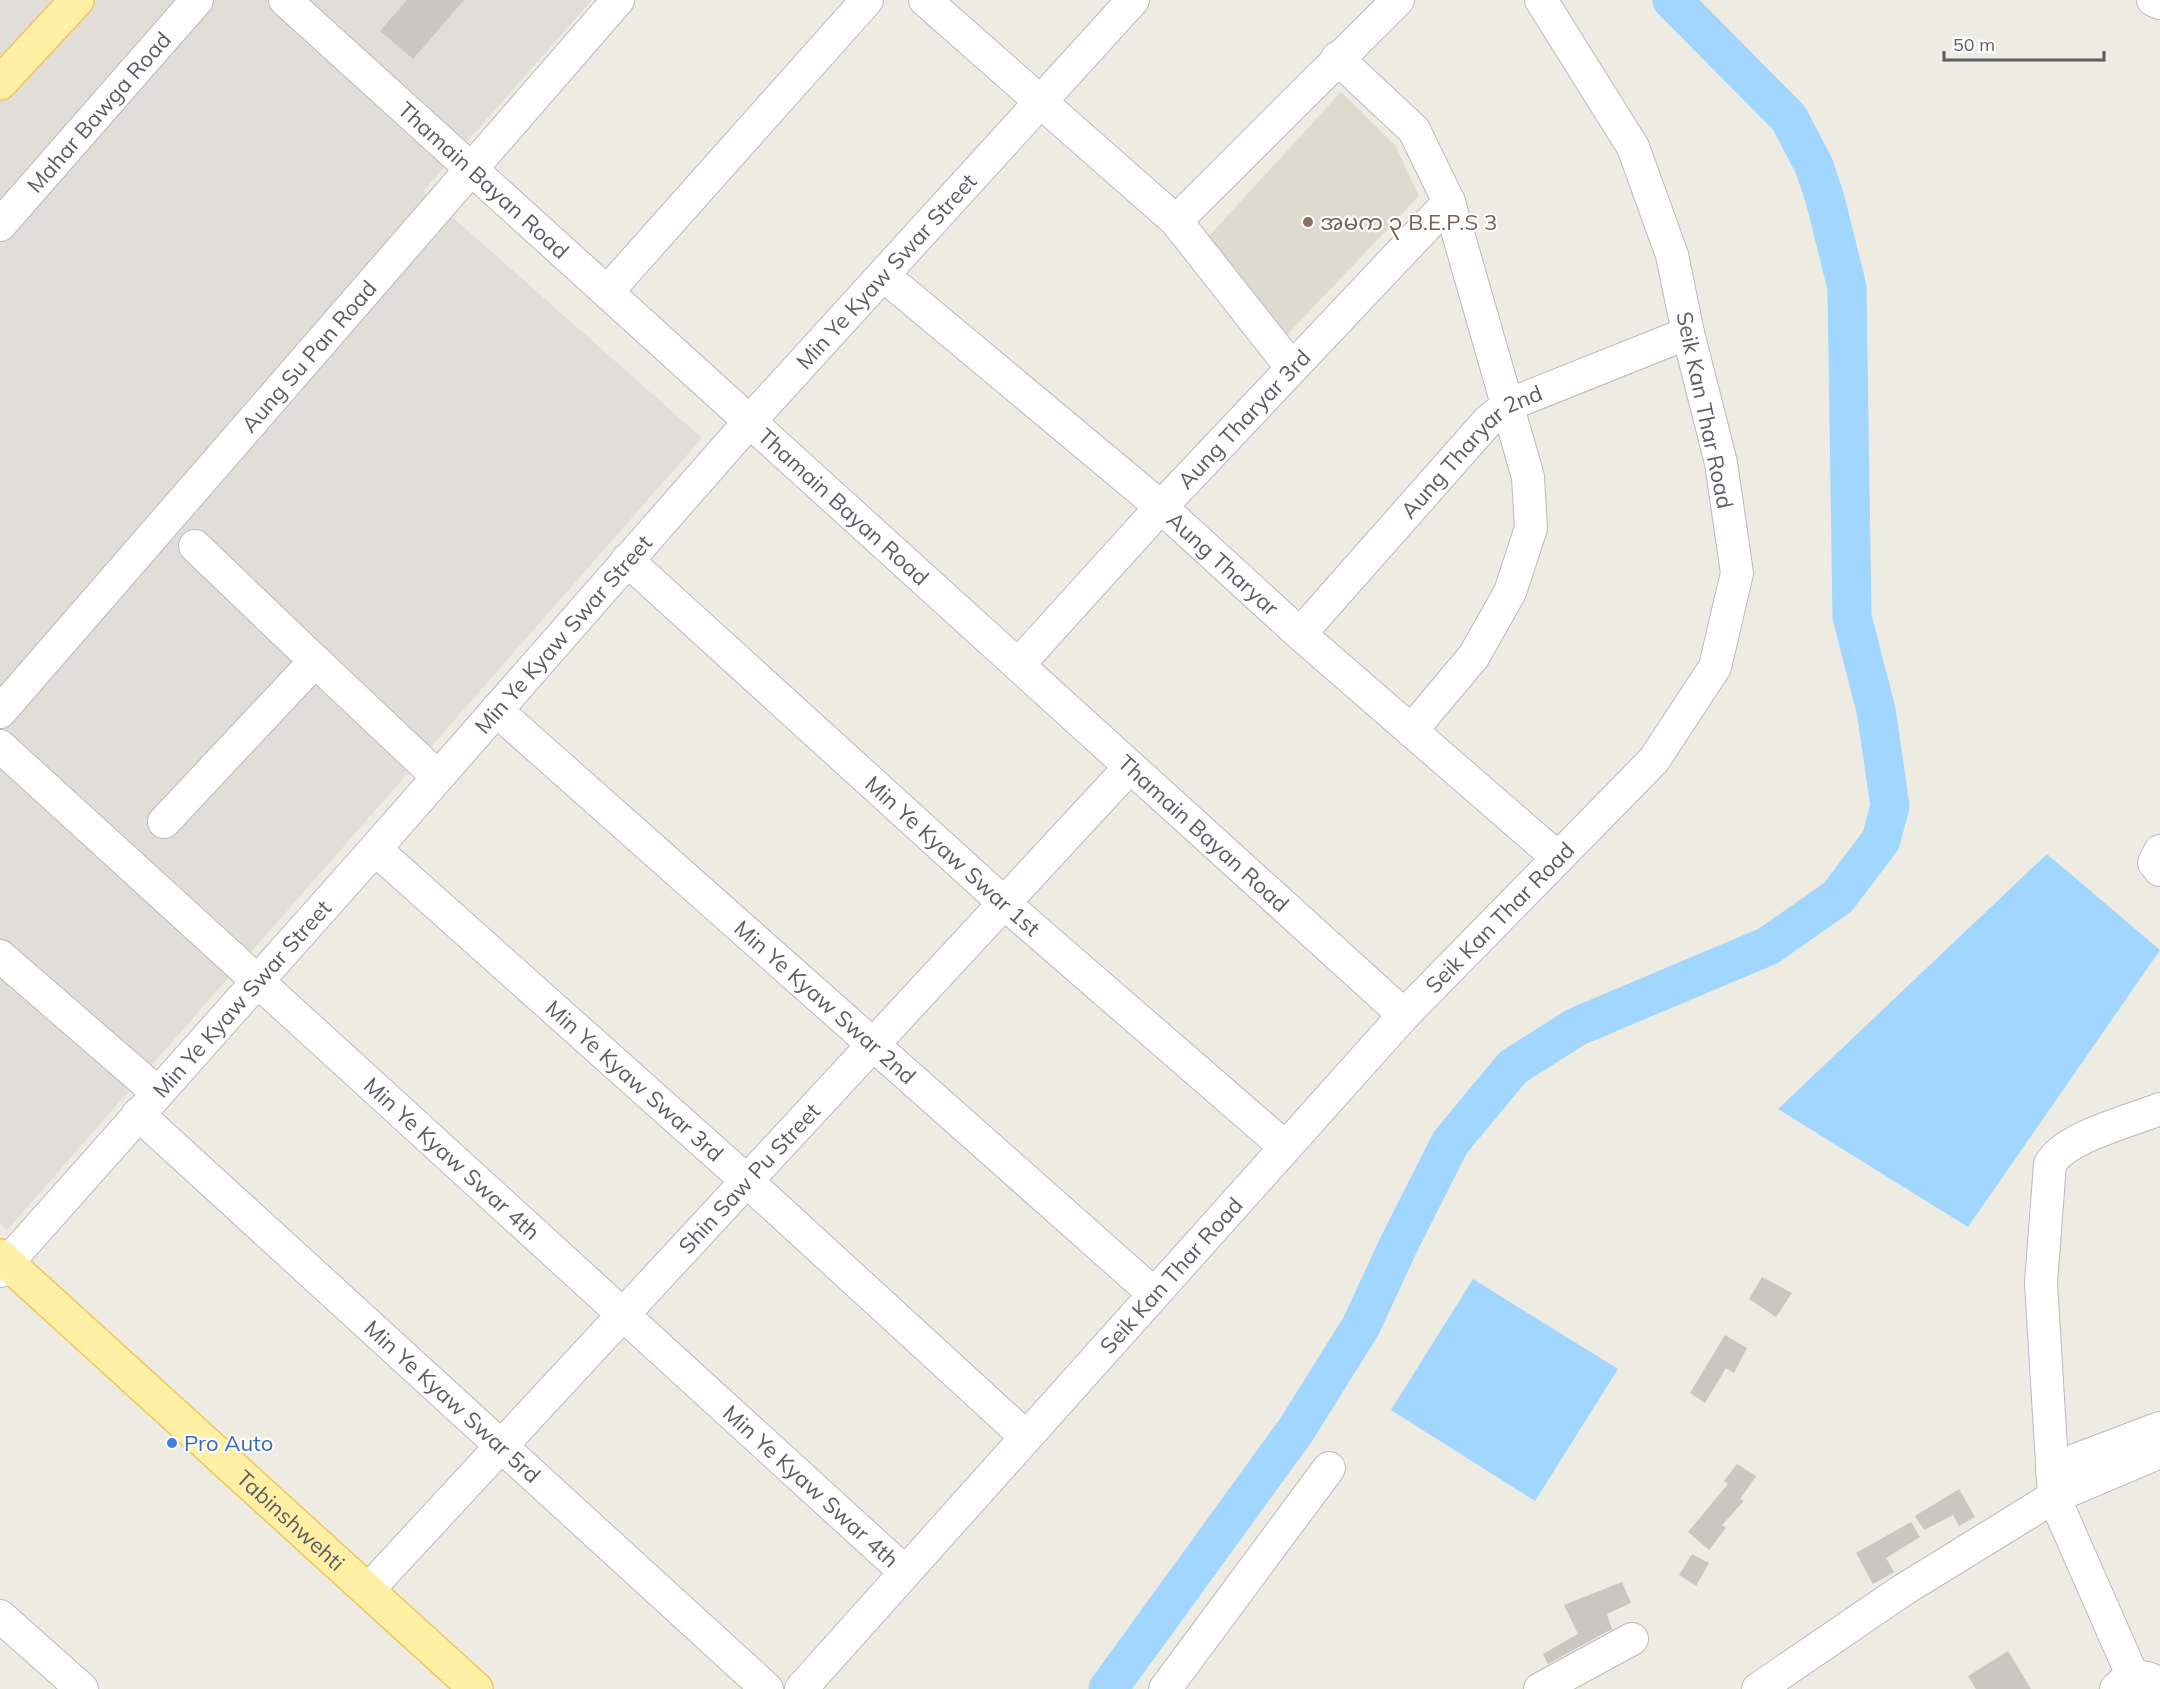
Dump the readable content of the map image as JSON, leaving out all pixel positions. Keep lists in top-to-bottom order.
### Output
{
  "streets": {
    "main road": ["Tabinshwehti"],
    "street": [
      "Mahar Bawga Road",
      "Thamain Bayan Road",
      "Min Ye Kyaw Swar Street",
      "Aung Su Pan Road",
      "Seik Kan Thar Road",
      "Aung Tharyar 3rd",
      "Aung Tharyar 2nd",
      "Aung Tharyar",
      "Min Ye Kyaw Swar 1st",
      "Min Ye Kyaw Swar 2nd",
      "Min Ye Kyaw Swar 3rd",
      "Min Ye Kyaw Swar 4th",
      "Shin Saw Pu Street",
      "Min Ye Kyaw Swar 5rd"
    ]
  },
  "crossings": [
    ["Thamain Bayan Road", "Min Ye Kyaw Swar Street"],
    ["Thamain Bayan Road", "Aung Su Pan Road"],
    ["Thamain Bayan Road", "Seik Kan Thar Road"],
    ["Thamain Bayan Road", "Aung Tharyar 3rd"],
    ["Thamain Bayan Road", "Shin Saw Pu Street"],
    ["Min Ye Kyaw Swar Street", "Aung Tharyar"],
    ["Min Ye Kyaw Swar Street", "Min Ye Kyaw Swar 1st"],
    ["Min Ye Kyaw Swar Street", "Min Ye Kyaw Swar 2nd"],
    ["Min Ye Kyaw Swar Street", "Min Ye Kyaw Swar 3rd"],
    ["Min Ye Kyaw Swar Street", "Min Ye Kyaw Swar 4th"],
    ["Min Ye Kyaw Swar Street", "Min Ye Kyaw Swar 5rd"],
    ["Min Ye Kyaw Swar Street", "Tabinshwehti"],
    ["Seik Kan Thar Road", "Aung Tharyar 2nd"],
    ["Seik Kan Thar Road", "Aung Tharyar"],
    ["Seik Kan Thar Road", "Min Ye Kyaw Swar 1st"],
    ["Seik Kan Thar Road", "Min Ye Kyaw Swar 2nd"],
    ["Seik Kan Thar Road", "Min Ye Kyaw Swar 3rd"],
    ["Seik Kan Thar Road", "Min Ye Kyaw Swar 4th"],
    ["Aung Tharyar 3rd", "Aung Tharyar"],
    ["Aung Tharyar 2nd", "Aung Tharyar"],
    ["Min Ye Kyaw Swar 1st", "Shin Saw Pu Street"],
    ["Min Ye Kyaw Swar 2nd", "Shin Saw Pu Street"],
    ["Min Ye Kyaw Swar 3rd", "Shin Saw Pu Street"],
    ["Min Ye Kyaw Swar 4th", "Shin Saw Pu Street"],
    ["Shin Saw Pu Street", "Min Ye Kyaw Swar 5rd"],
    ["Shin Saw Pu Street", "Tabinshwehti"]
  ],
  "places": ["အမက ၃ B.E.P.S 3", "Pro Auto"],
  "scale_bar": "50 m"
}
